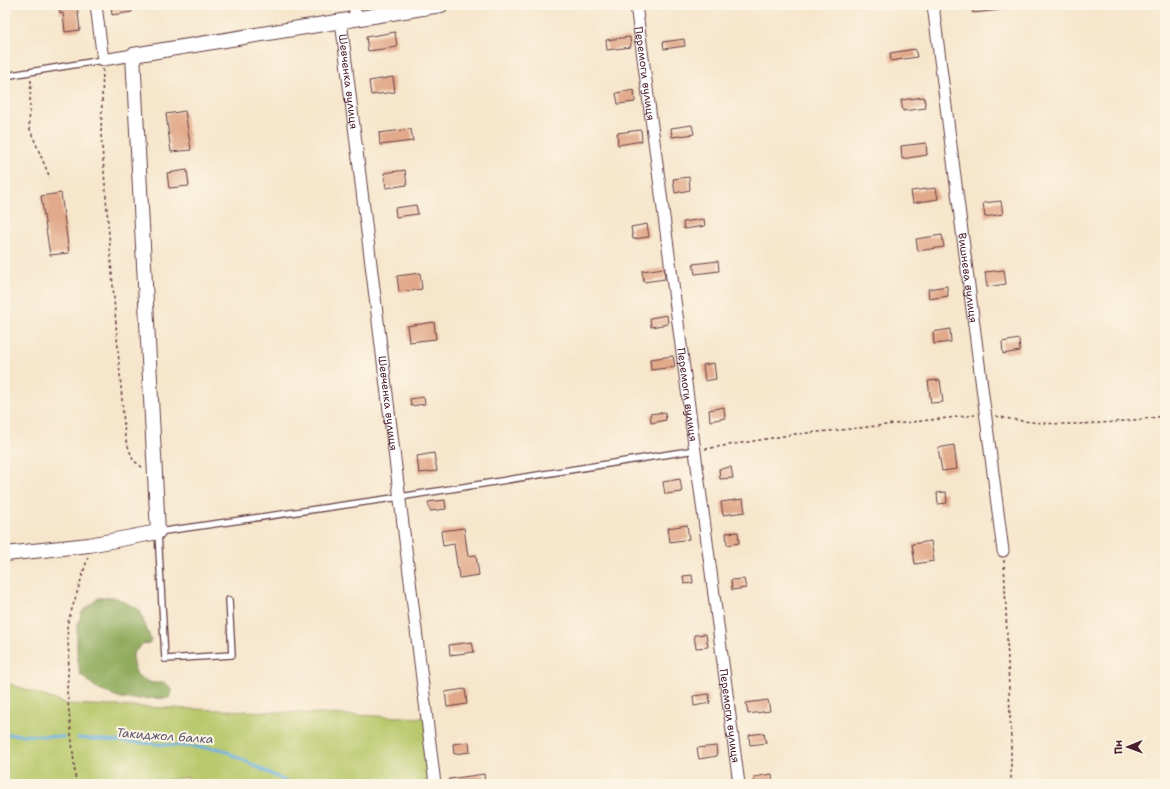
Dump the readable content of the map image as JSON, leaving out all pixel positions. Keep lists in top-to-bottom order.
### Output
{
  "streets": {
    "street": ["Перемоги вулиця", "Шевченка вулиця", "Вишнева вулиця"]
  },
  "water": ["Такиджол балка"],
  "north": "left"
}
